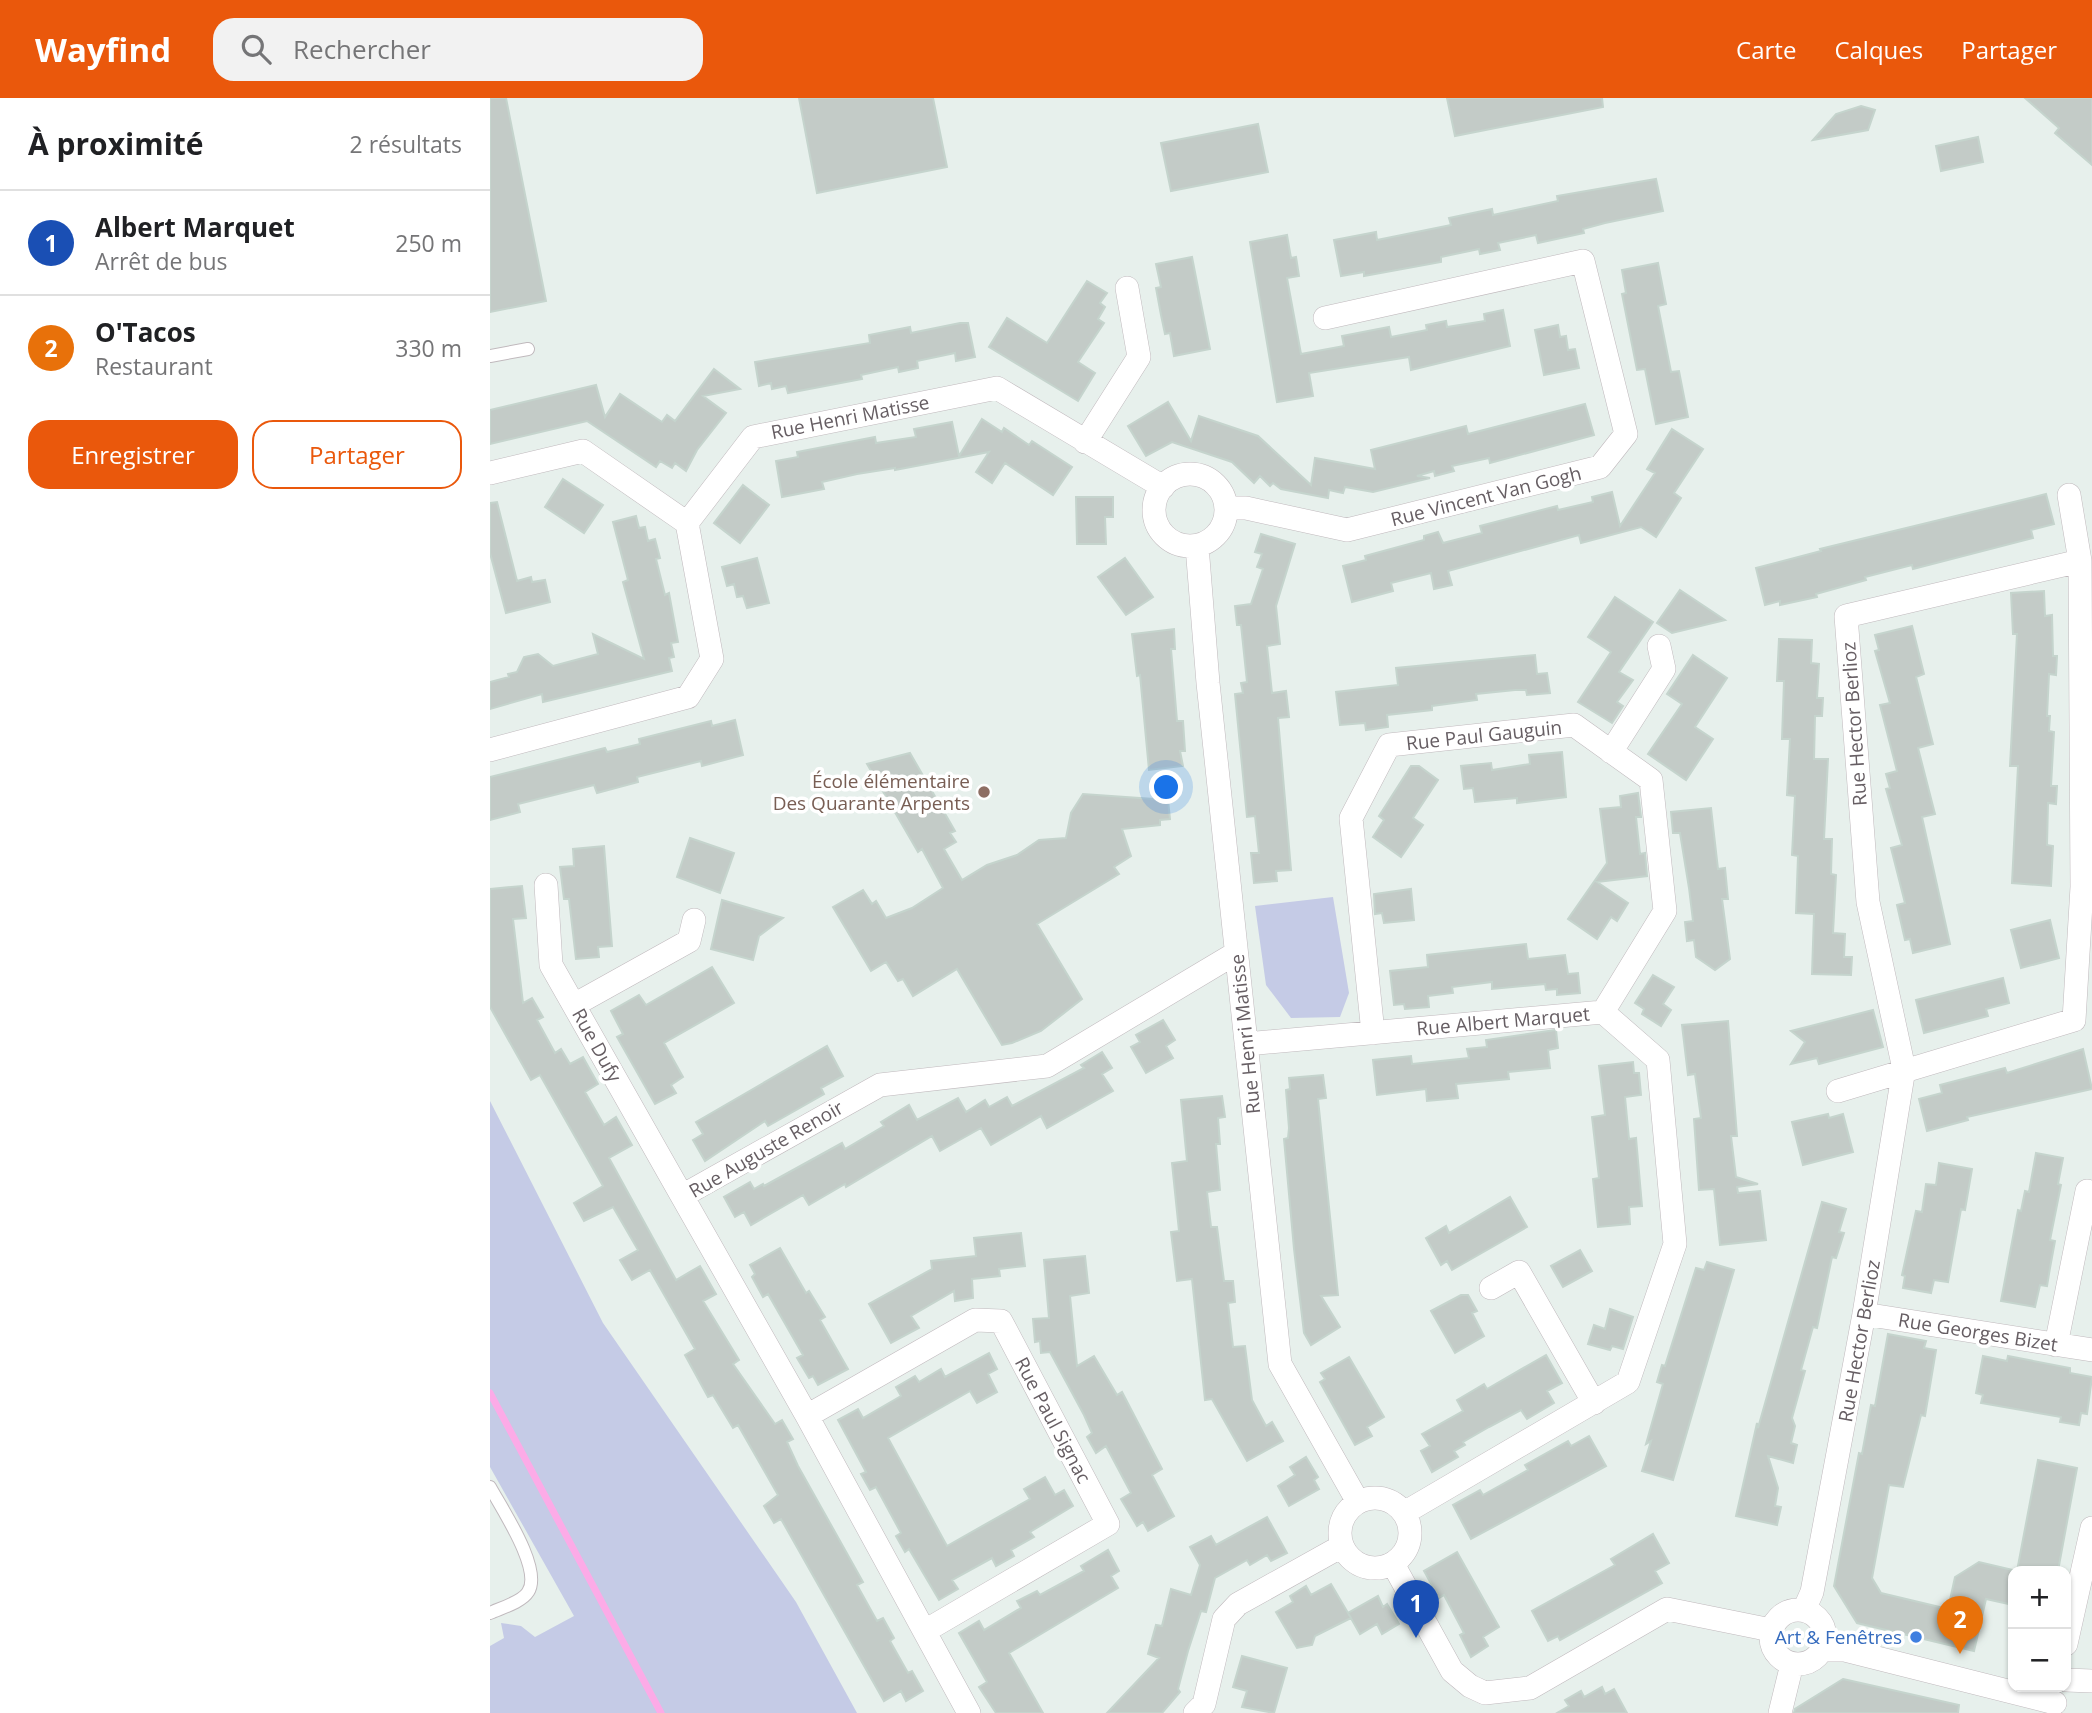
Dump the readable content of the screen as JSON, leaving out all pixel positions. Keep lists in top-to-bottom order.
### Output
{
  "streets": {
    "street": [
      "Rue Henri Matisse",
      "Rue Vincent Van Gogh",
      "Rue Hector Berlioz",
      "Rue Paul Gauguin",
      "Rue Albert Marquet",
      "Rue Dufy",
      "Rue Auguste Renoir",
      "Rue Georges Bizet",
      "Rue Paul Signac"
    ]
  },
  "crossings": [
    ["Rue Henri Matisse", "Rue Vincent Van Gogh"],
    ["Rue Henri Matisse", "Rue Albert Marquet"],
    ["Rue Henri Matisse", "Rue Auguste Renoir"],
    ["Rue Hector Berlioz", "Rue Georges Bizet"],
    ["Rue Paul Gauguin", "Rue Albert Marquet"],
    ["Rue Dufy", "Rue Auguste Renoir"],
    ["Rue Auguste Renoir", "Rue Paul Signac"]
  ],
  "places": ["École élémentaire Des Quarante Arpents", "Art & Fenêtres"],
  "page": {
    "header": "Wayfind",
    "search": "Rechercher",
    "nav": ["Carte", "Calques", "Partager"],
    "heading": ["À proximité", "2 résultats"],
    "list": [
      {
        "mark": "1",
        "name": "Albert Marquet",
        "note": "Arrêt de bus",
        "value": "250 m"
      },
      {
        "mark": "2",
        "name": "O'Tacos",
        "note": "Restaurant",
        "value": "330 m"
      }
    ],
    "buttons": ["Enregistrer", "Partager"],
    "map_buttons": ["+", "−"],
    "pins": ["1", "2"]
  }
}
